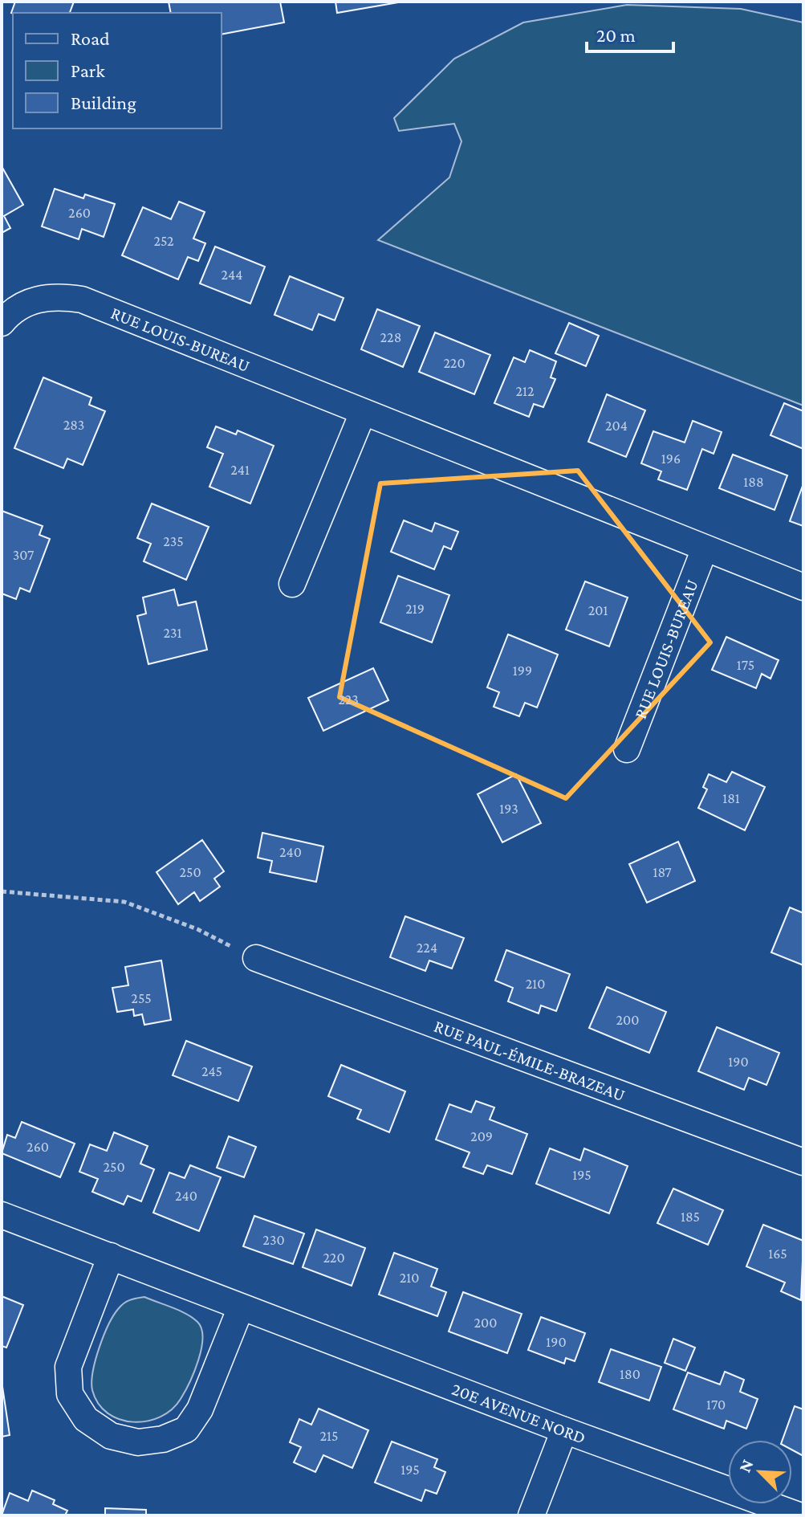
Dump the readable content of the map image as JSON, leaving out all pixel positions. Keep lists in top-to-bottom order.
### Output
{
  "streets": {
    "street": ["RUE LOUIS-BUREAU", "RUE PAUL-ÉMILE-BRAZEAU", "20E AVENUE NORD"]
  },
  "house_numbers": [
    "260",
    "252",
    "244",
    "228",
    "220",
    "212",
    "283",
    "204",
    "196",
    "241",
    "188",
    "235",
    "307",
    "219",
    "201",
    "231",
    "175",
    "199",
    "223",
    "181",
    "193",
    "240",
    "250",
    "187",
    "224",
    "210",
    "255",
    "200",
    "190",
    "245",
    "209",
    "260",
    "250",
    "195",
    "240",
    "185",
    "230",
    "165",
    "220",
    "210",
    "200",
    "190",
    "180",
    "170",
    "215",
    "195"
  ],
  "legend": ["Road", "Park", "Building"],
  "scale_bar": "20 m",
  "north": "top left"
}
